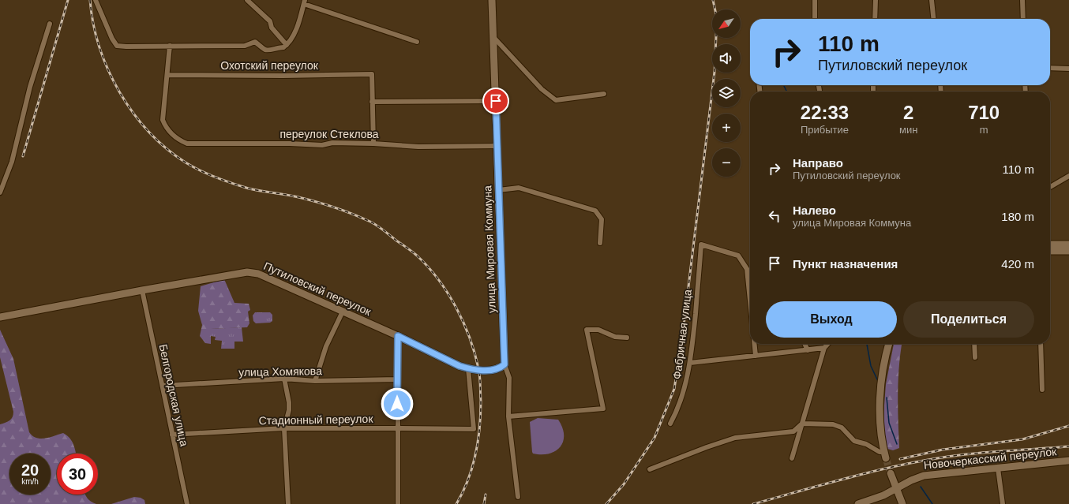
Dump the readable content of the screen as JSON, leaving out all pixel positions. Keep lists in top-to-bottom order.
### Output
{
  "streets": {
    "main road": ["улица Мировая Коммуна", "Путиловский переулок", "Новочеркасский переулок"],
    "street": [
      "Охотский переулок",
      "переулок Стеклова",
      "Фабричная улица",
      "улица Хомякова",
      "Белгородская улица",
      "Стадионный переулок"
    ]
  },
  "crossings": [
    ["Охотский переулок", "переулок Стеклова"],
    ["переулок Стеклова", "улица Мировая Коммуна"],
    ["улица Мировая Коммуна", "Путиловский переулок"],
    ["Путиловский переулок", "Белгородская улица"],
    ["Путиловский переулок", "Стадионный переулок"],
    ["улица Хомякова", "Белгородская улица"],
    ["Белгородская улица", "Стадионный переулок"]
  ],
  "north": "bottom left",
  "page": {
    "map_buttons": ["+", "−"],
    "turn": ["110 m", "Путиловский переулок"],
    "eta": [
      "22:33",
      "Прибытие",
      "2",
      "мин",
      "710",
      "m"
    ],
    "list": [
      {
        "name": "Направо",
        "note": "Путиловский переулок",
        "value": "110 m"
      },
      {
        "name": "Налево",
        "note": "улица Мировая Коммуна",
        "value": "180 m"
      },
      {
        "name": "Пункт назначения",
        "value": "420 m"
      }
    ],
    "buttons": ["Выход", "Поделиться"],
    "speed": "20 km/h",
    "limit": "30"
  }
}
